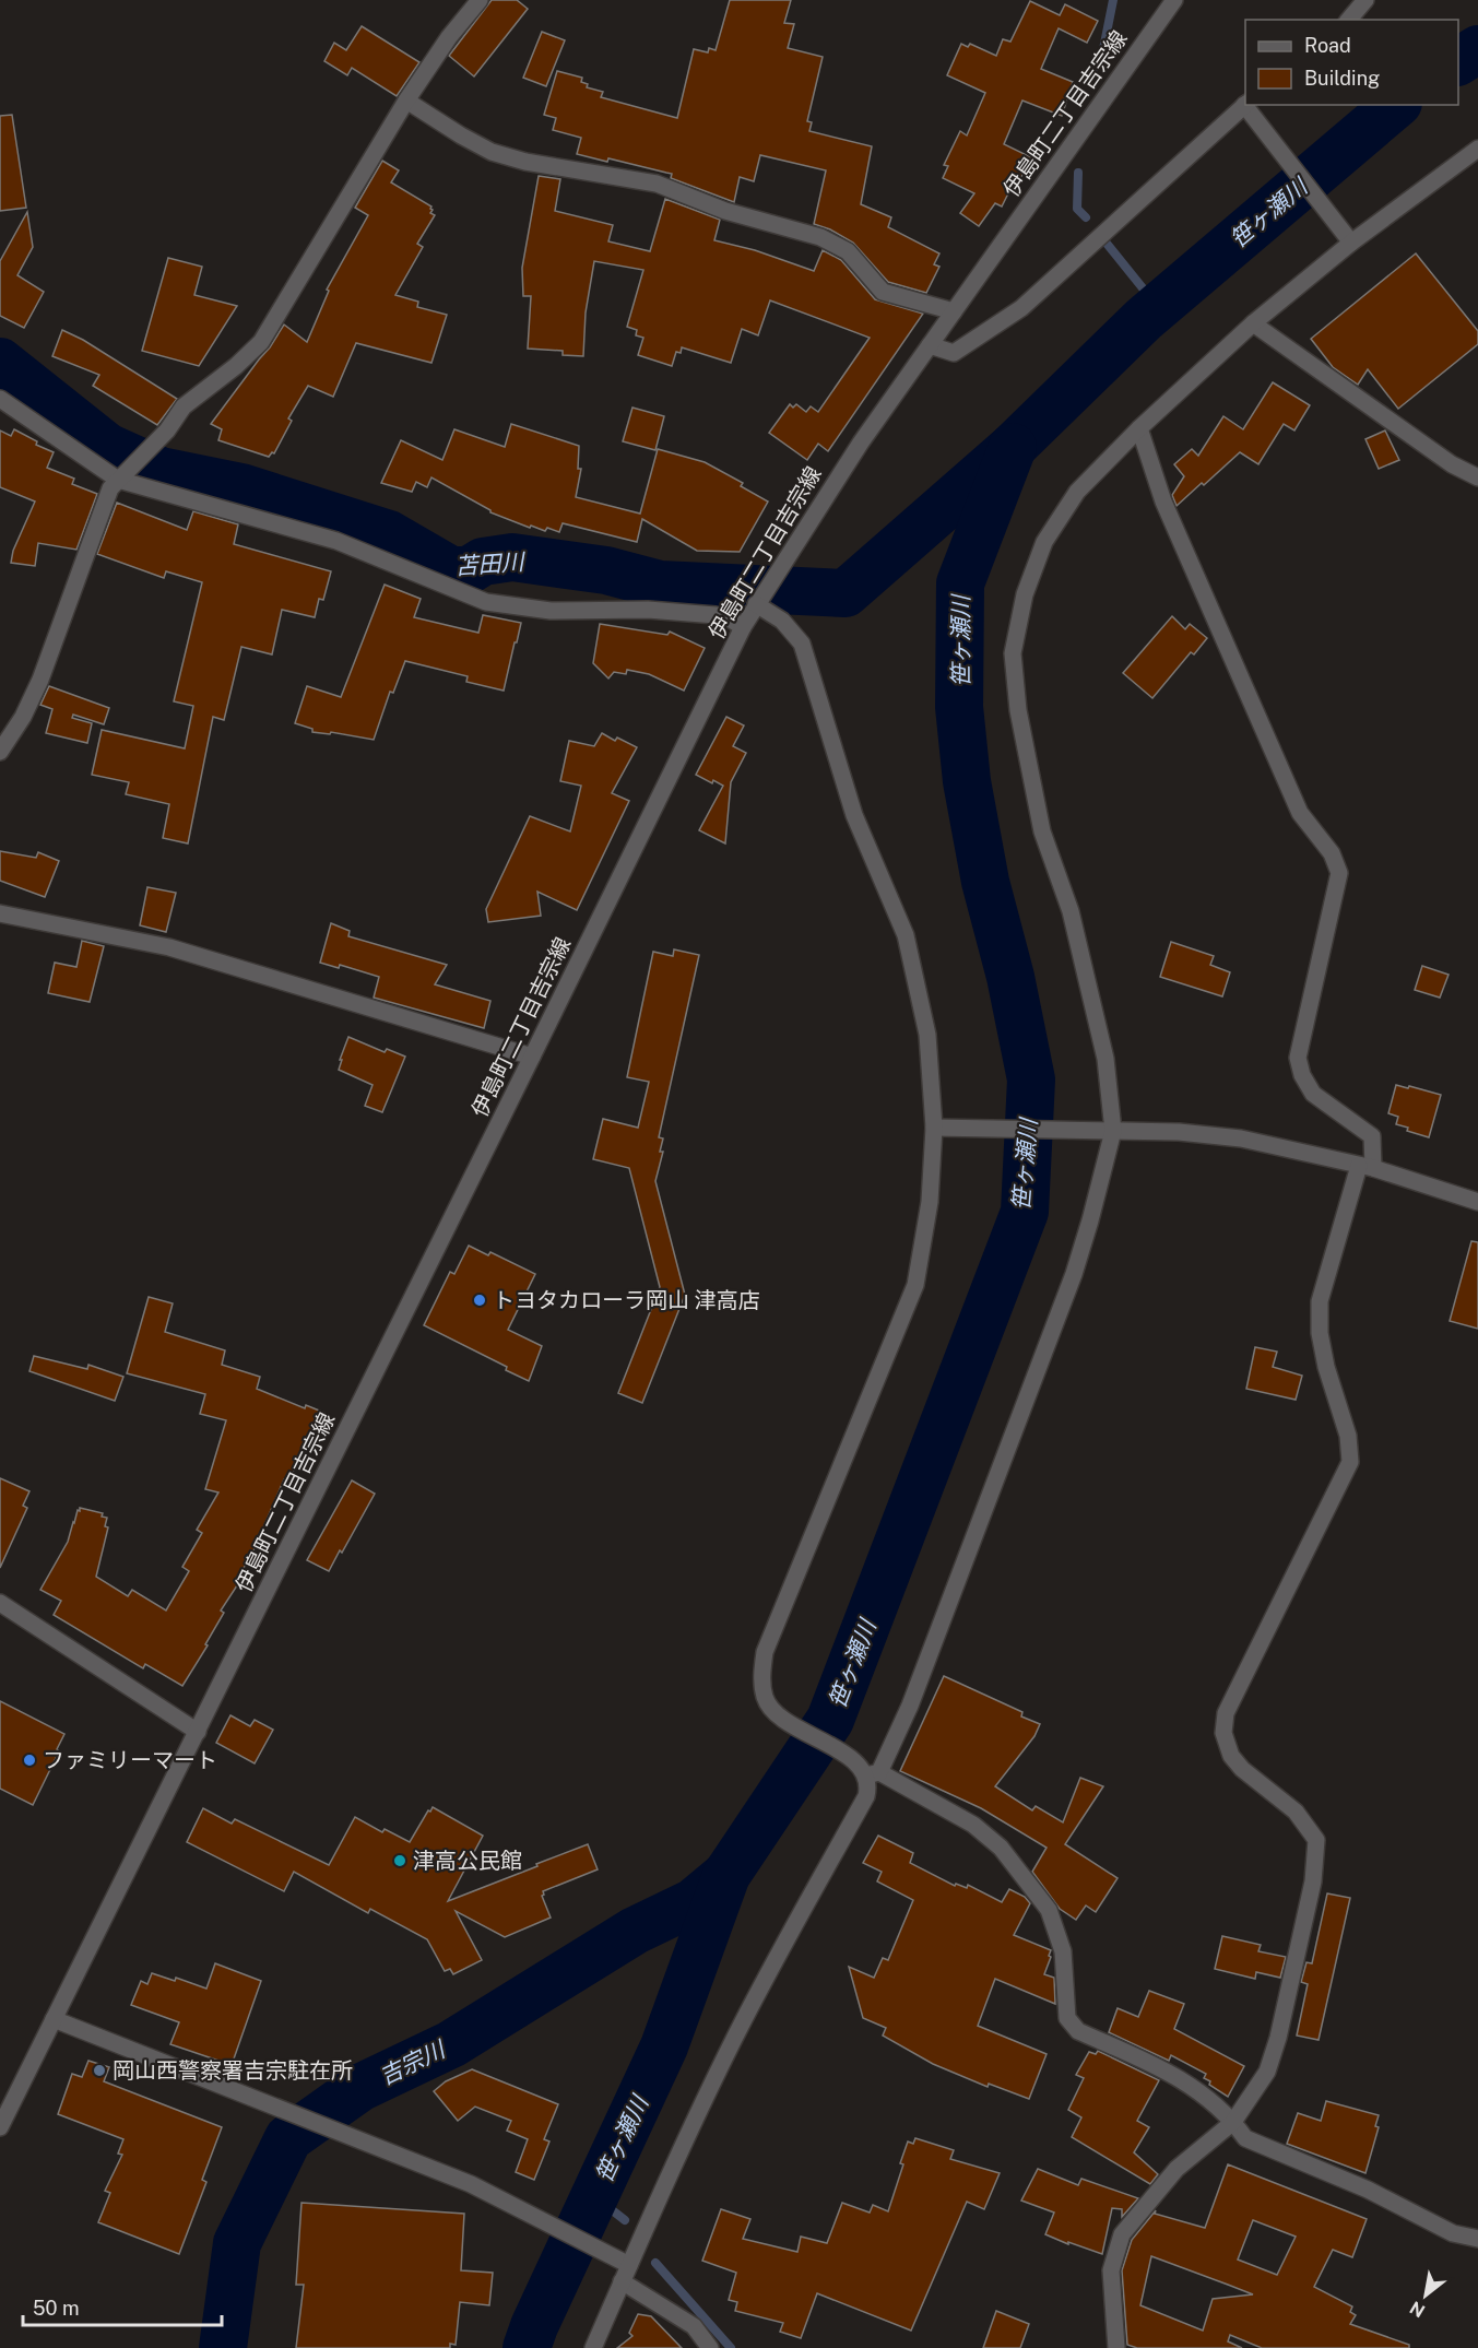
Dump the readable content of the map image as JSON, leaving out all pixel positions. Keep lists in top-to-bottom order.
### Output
{
  "streets": {
    "street": ["伊島町二丁目吉宗線"]
  },
  "water": ["笹ヶ瀬川", "苫田川", "吉宗川"],
  "places": [
    "トヨタカローラ岡山 津高店",
    "ファミリーマート",
    "津高公民館",
    "岡山西警察署吉宗駐在所"
  ],
  "legend": ["Road", "Building"],
  "scale_bar": "50 m",
  "north": "bottom left"
}
